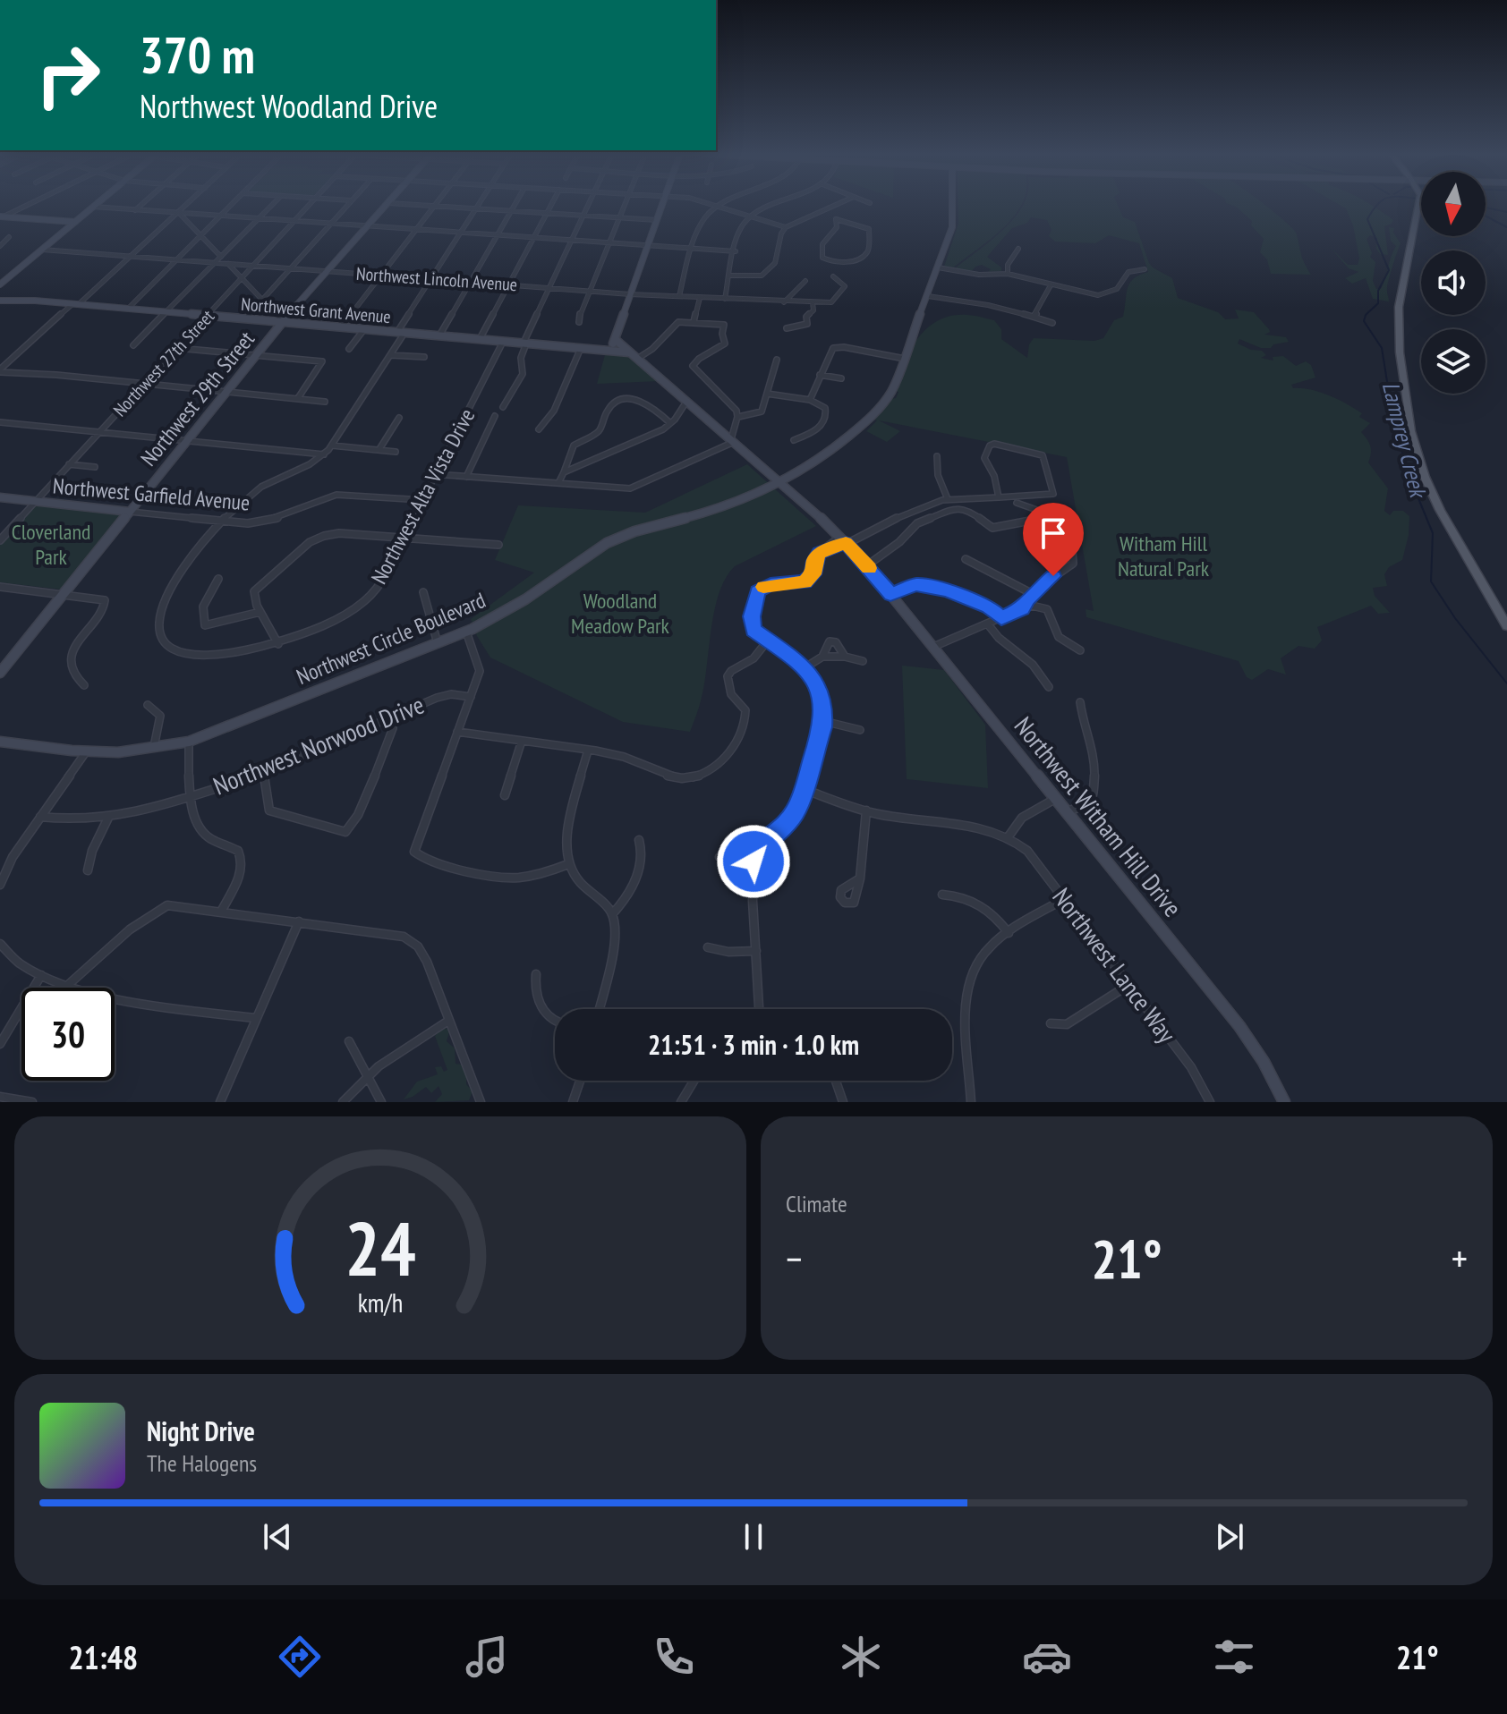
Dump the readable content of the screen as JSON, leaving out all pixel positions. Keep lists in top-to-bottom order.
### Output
{
  "streets": {
    "street": [
      "Northwest Lincoln Avenue",
      "Northwest Grant Avenue",
      "Northwest 27th Street",
      "Northwest 29th Street",
      "Northwest Garfield Avenue",
      "Northwest Alta Vista Drive",
      "Northwest Circle Boulevard",
      "Northwest Norwood Drive",
      "Northwest Witham Hill Drive",
      "Northwest Lance Way"
    ]
  },
  "crossings": [
    ["Northwest Lincoln Avenue", "Northwest 27th Street"],
    ["Northwest Lincoln Avenue", "Northwest 29th Street"],
    ["Northwest Grant Avenue", "Northwest 27th Street"],
    ["Northwest Grant Avenue", "Northwest 29th Street"],
    ["Northwest Grant Avenue", "Northwest Alta Vista Drive"],
    ["Northwest Grant Avenue", "Northwest Witham Hill Drive"],
    ["Northwest 27th Street", "Northwest Garfield Avenue"],
    ["Northwest 29th Street", "Northwest Garfield Avenue"],
    ["Northwest Garfield Avenue", "Northwest Alta Vista Drive"],
    ["Northwest Circle Boulevard", "Northwest Witham Hill Drive"]
  ],
  "water": ["Lamprey Creek"],
  "parks": ["Cloverland Park", "Witham Hill Natural Park", "Woodland Meadow Park"],
  "north": "bottom",
  "page": {
    "turn": ["370 m", "Northwest Woodland Drive"],
    "limit": "30",
    "trip": "21:51 · 3 min · 1.0 km",
    "tile": "Climate",
    "heat": ["−", "21°", "+"],
    "song": ["Night Drive", "The Halogens"],
    "tabs": ["21:48", "21°"],
    "gauge": ["24", "km/h"]
  }
}
